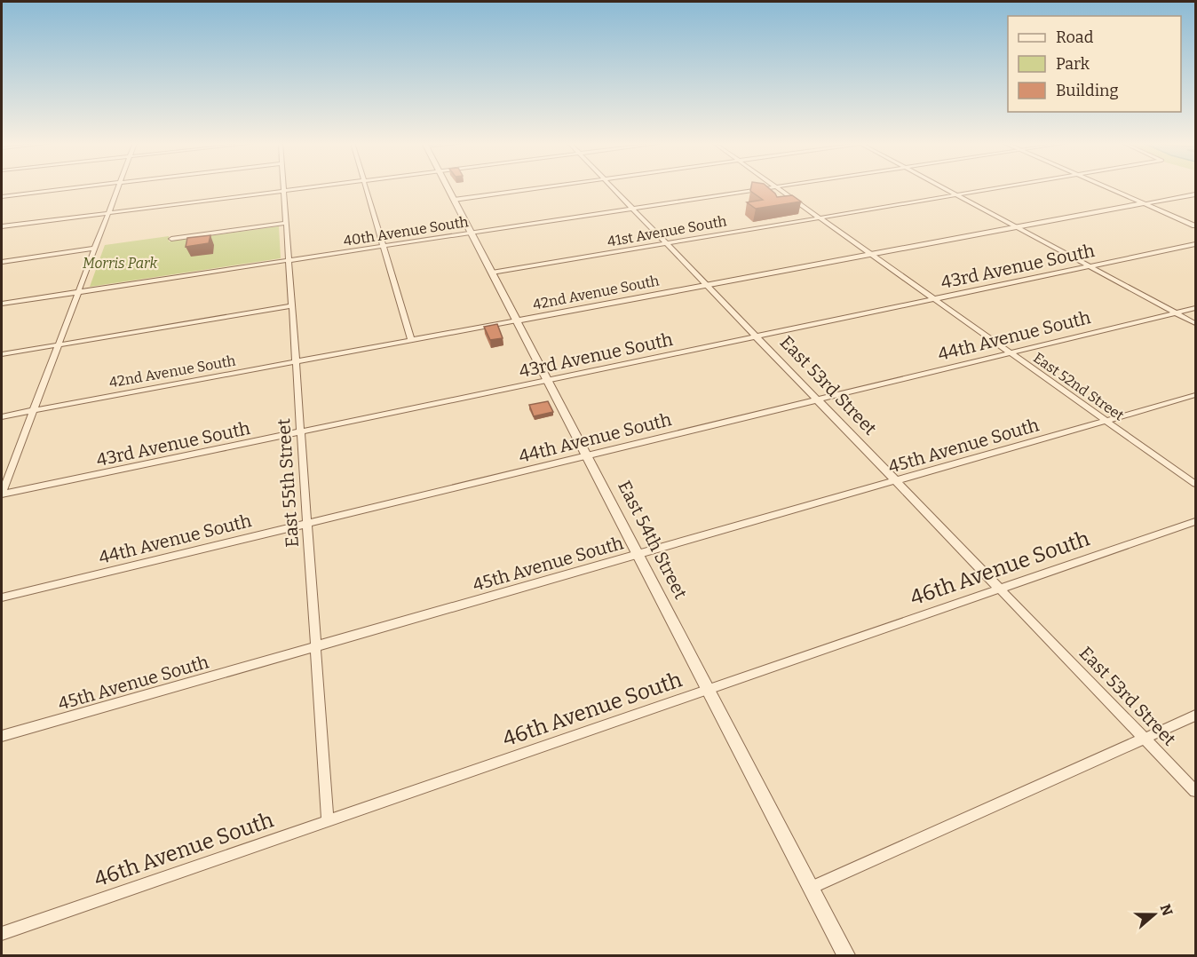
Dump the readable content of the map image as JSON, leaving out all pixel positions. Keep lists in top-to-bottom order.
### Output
{
  "streets": {
    "street": [
      "40th Avenue South",
      "41st Avenue South",
      "43rd Avenue South",
      "42nd Avenue South",
      "44th Avenue South",
      "East 53rd Street",
      "East 52nd Street",
      "45th Avenue South",
      "East 55th Street",
      "East 54th Street",
      "46th Avenue South"
    ]
  },
  "crossings": [
    ["40th Avenue South", "East 53rd Street"],
    ["40th Avenue South", "East 55th Street"],
    ["40th Avenue South", "East 54th Street"],
    ["41st Avenue South", "East 53rd Street"],
    ["41st Avenue South", "East 52nd Street"],
    ["41st Avenue South", "East 54th Street"],
    ["43rd Avenue South", "East 53rd Street"],
    ["43rd Avenue South", "East 52nd Street"],
    ["43rd Avenue South", "East 55th Street"],
    ["43rd Avenue South", "East 54th Street"],
    ["42nd Avenue South", "East 53rd Street"],
    ["42nd Avenue South", "East 52nd Street"],
    ["42nd Avenue South", "East 55th Street"],
    ["42nd Avenue South", "East 54th Street"],
    ["44th Avenue South", "East 53rd Street"],
    ["44th Avenue South", "East 52nd Street"],
    ["44th Avenue South", "East 55th Street"],
    ["44th Avenue South", "East 54th Street"],
    ["East 53rd Street", "45th Avenue South"],
    ["East 53rd Street", "46th Avenue South"],
    ["East 52nd Street", "45th Avenue South"],
    ["45th Avenue South", "East 55th Street"],
    ["45th Avenue South", "East 54th Street"],
    ["East 55th Street", "46th Avenue South"],
    ["East 54th Street", "46th Avenue South"]
  ],
  "parks": ["Morris Park"],
  "legend": ["Road", "Park", "Building"],
  "north": "right"
}
